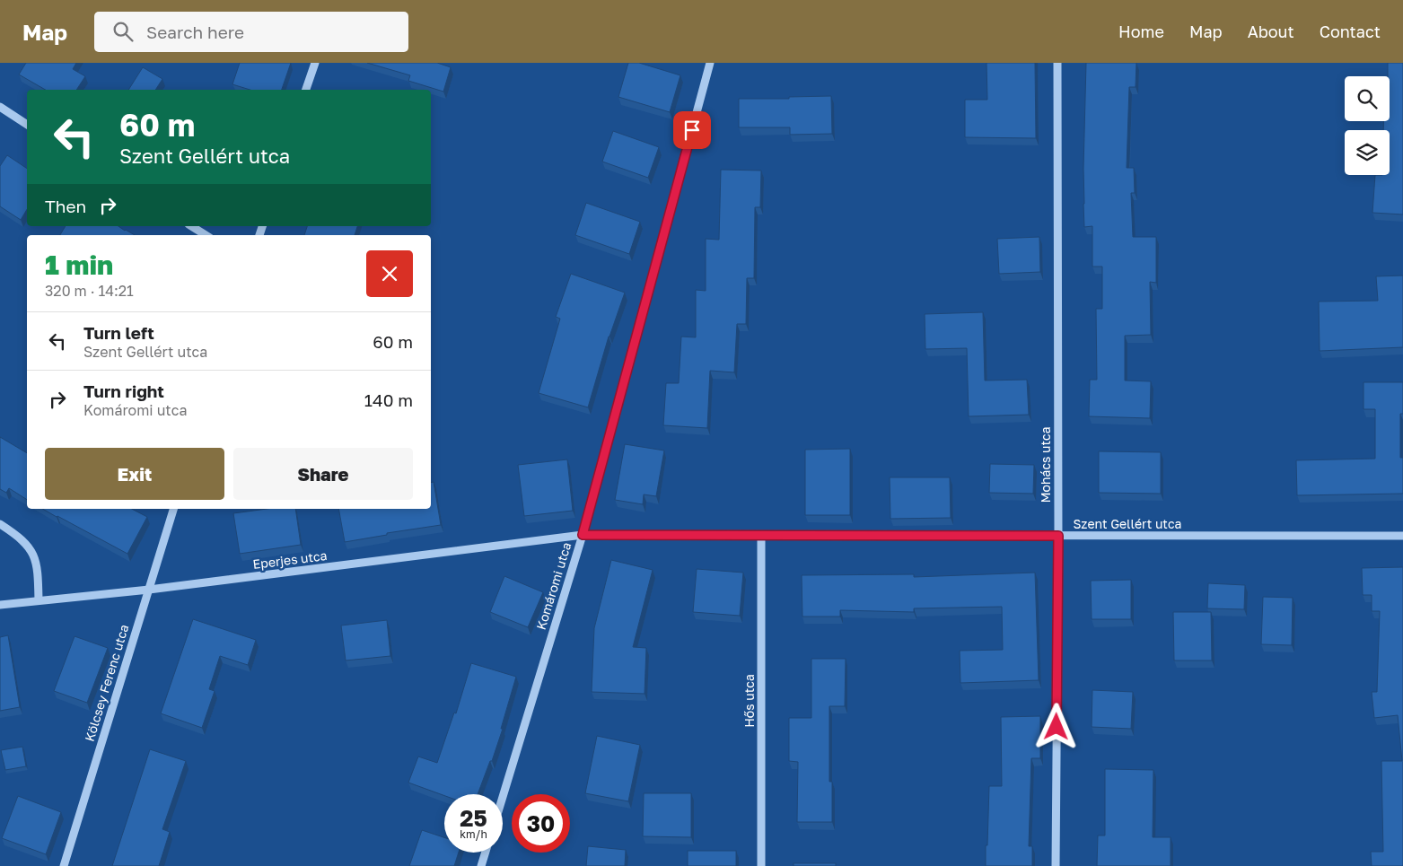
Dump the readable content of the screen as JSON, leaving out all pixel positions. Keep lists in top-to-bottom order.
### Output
{
  "streets": {
    "street": [
      "Mohács utca",
      "Szent Gellért utca",
      "Eperjes utca",
      "Komáromi utca",
      "Kölcsey Ferenc utca",
      "Hős utca"
    ]
  },
  "crossings": [
    ["Mohács utca", "Szent Gellért utca"],
    ["Szent Gellért utca", "Eperjes utca"],
    ["Szent Gellért utca", "Komáromi utca"],
    ["Szent Gellért utca", "Hős utca"],
    ["Eperjes utca", "Komáromi utca"],
    ["Eperjes utca", "Kölcsey Ferenc utca"]
  ],
  "page": {
    "header": "Map",
    "search": "Search here",
    "nav": [
      "Home",
      "Map",
      "About",
      "Contact"
    ],
    "turn": ["60 m", "Szent Gellért utca"],
    "then": "Then",
    "heading": ["1 min", "320 m · 14:21"],
    "list": [
      {
        "name": "Turn left",
        "note": "Szent Gellért utca",
        "value": "60 m"
      },
      {
        "name": "Turn right",
        "note": "Komáromi utca",
        "value": "140 m"
      }
    ],
    "buttons": ["Exit", "Share"],
    "speed": "25 km/h",
    "limit": "30"
  }
}
